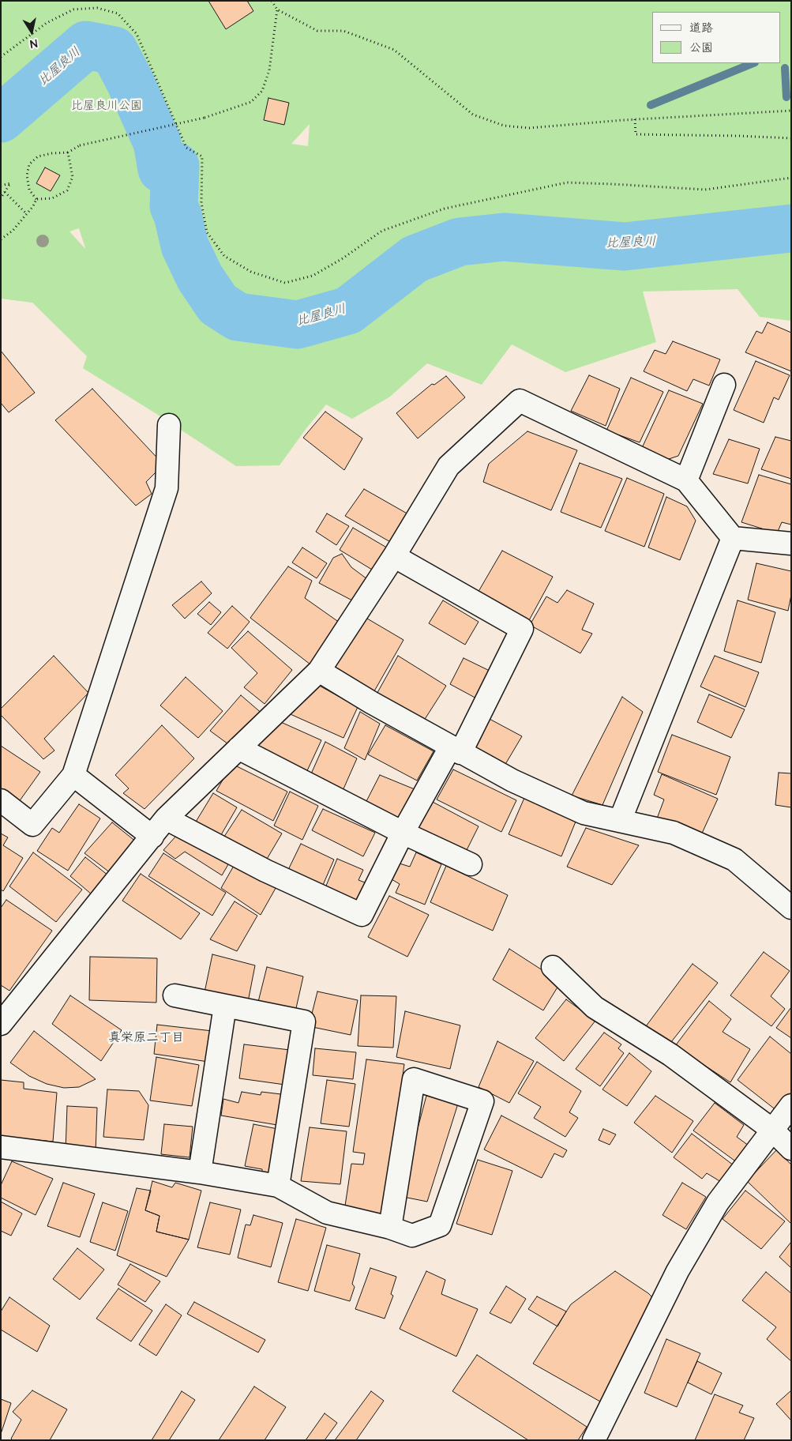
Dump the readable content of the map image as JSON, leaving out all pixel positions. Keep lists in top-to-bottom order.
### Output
{
  "districts": ["真栄原二丁目"],
  "water": ["比屋良川"],
  "parks": ["比屋良川公園"],
  "legend": ["道路", "公園"],
  "north": "bottom"
}
